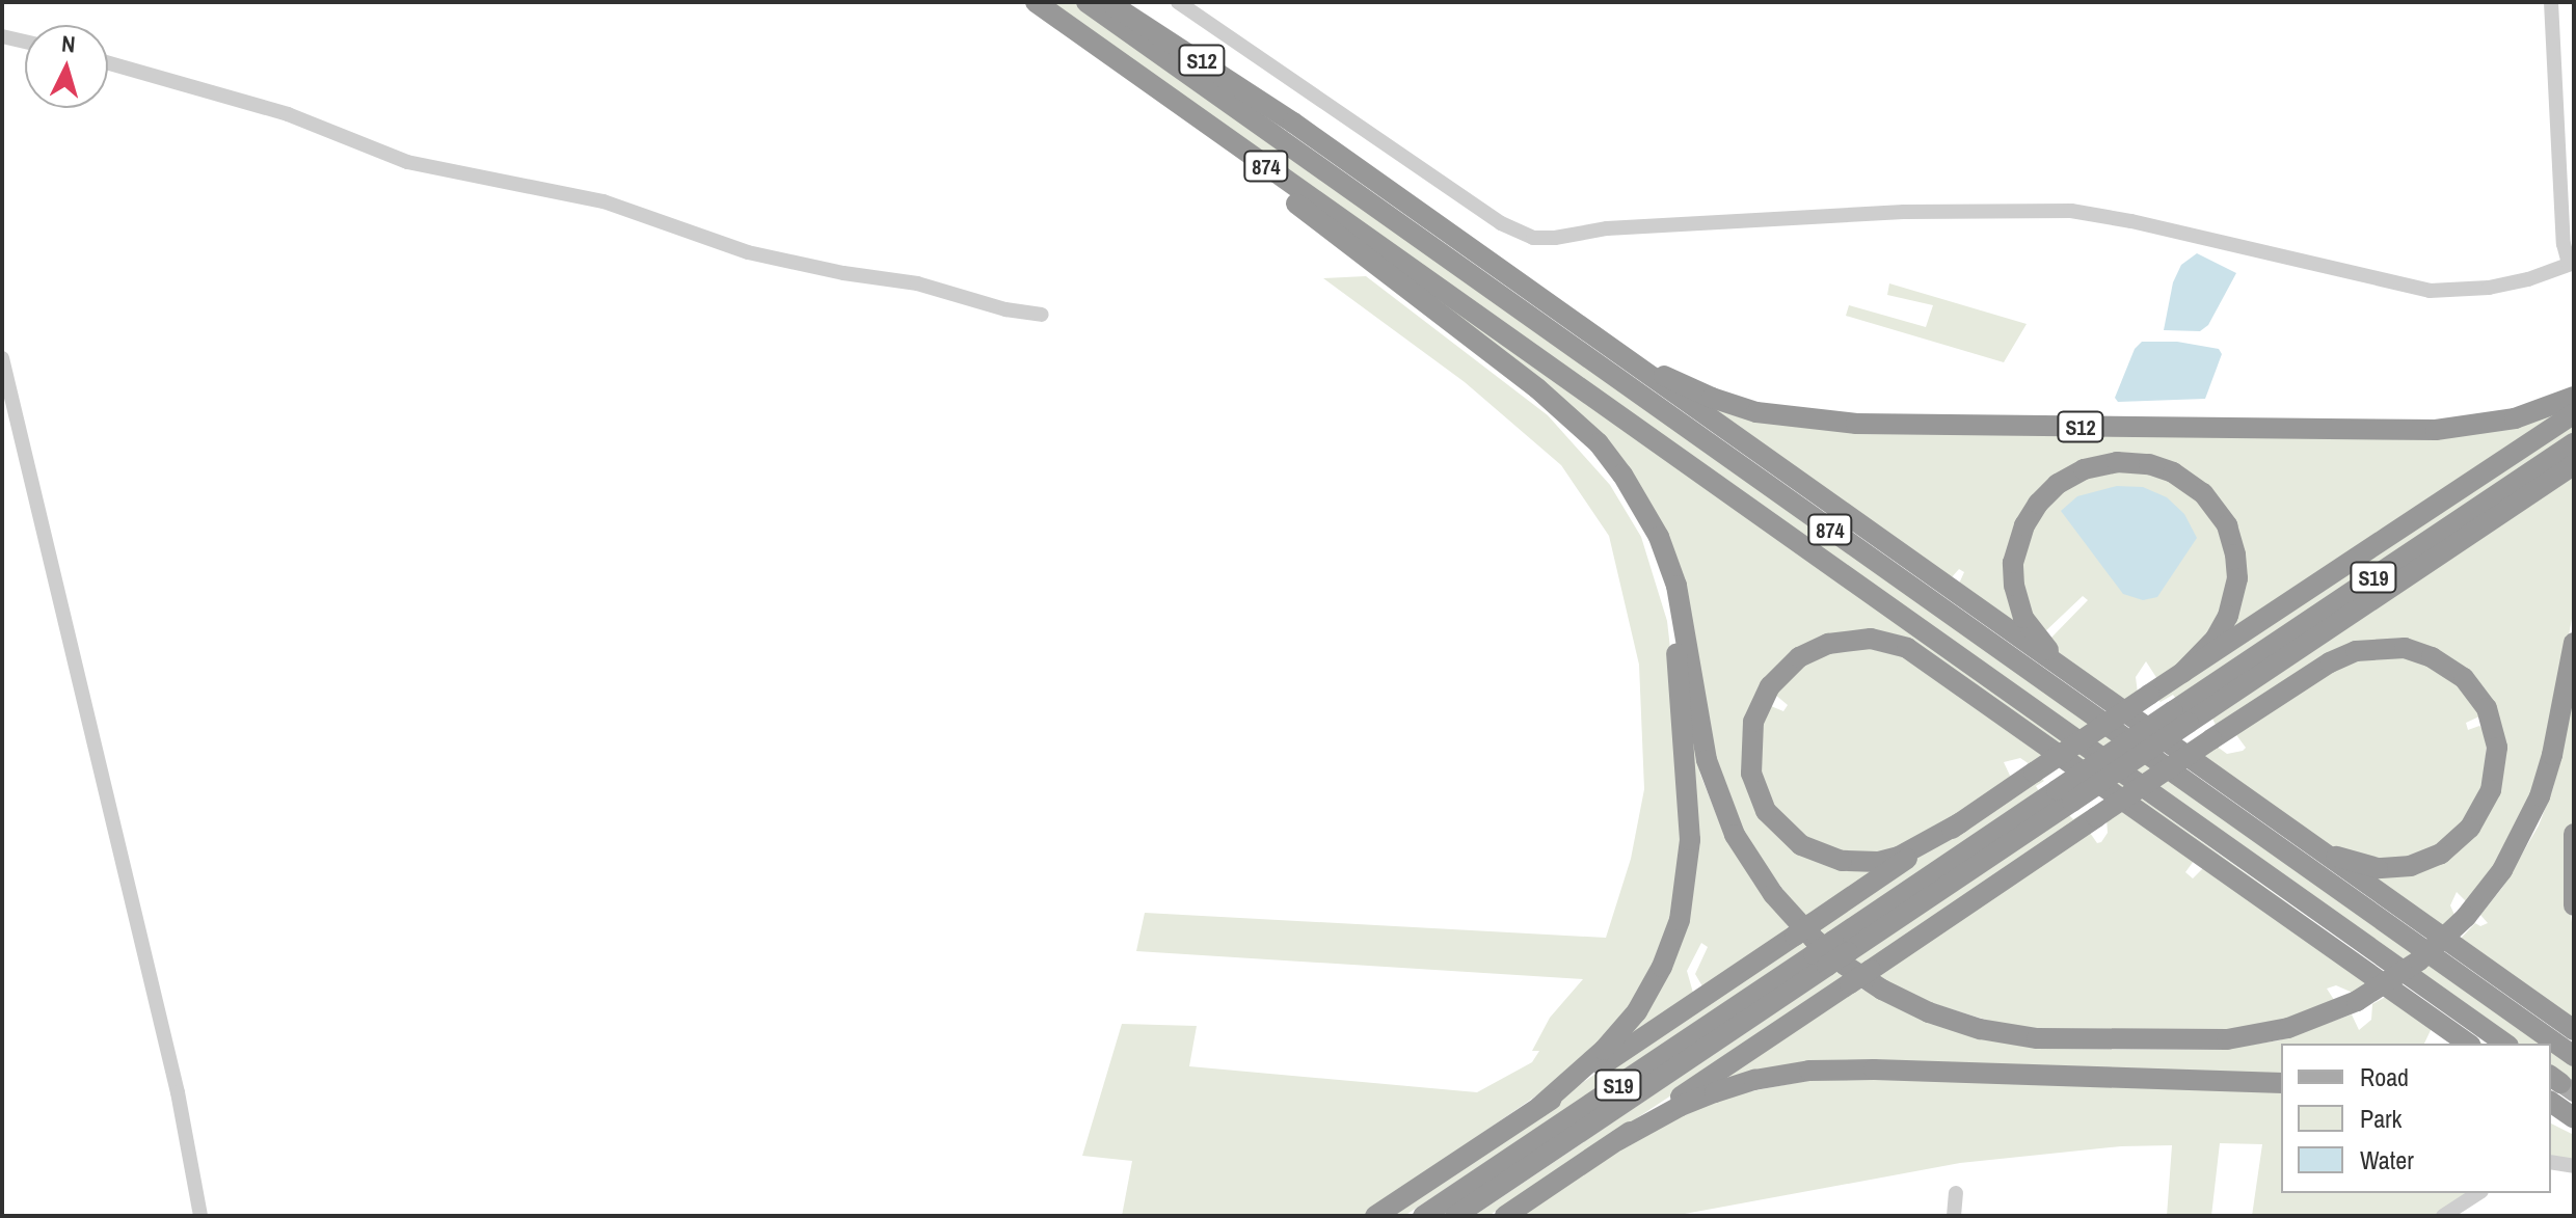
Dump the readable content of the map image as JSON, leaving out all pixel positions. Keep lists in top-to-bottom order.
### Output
{
  "streets": {
    "highway": ["S12", "874", "S19"]
  },
  "crossings": [
    ["S12", "874"]
  ],
  "legend": ["Road", "Park", "Water"],
  "north": "top"
}
